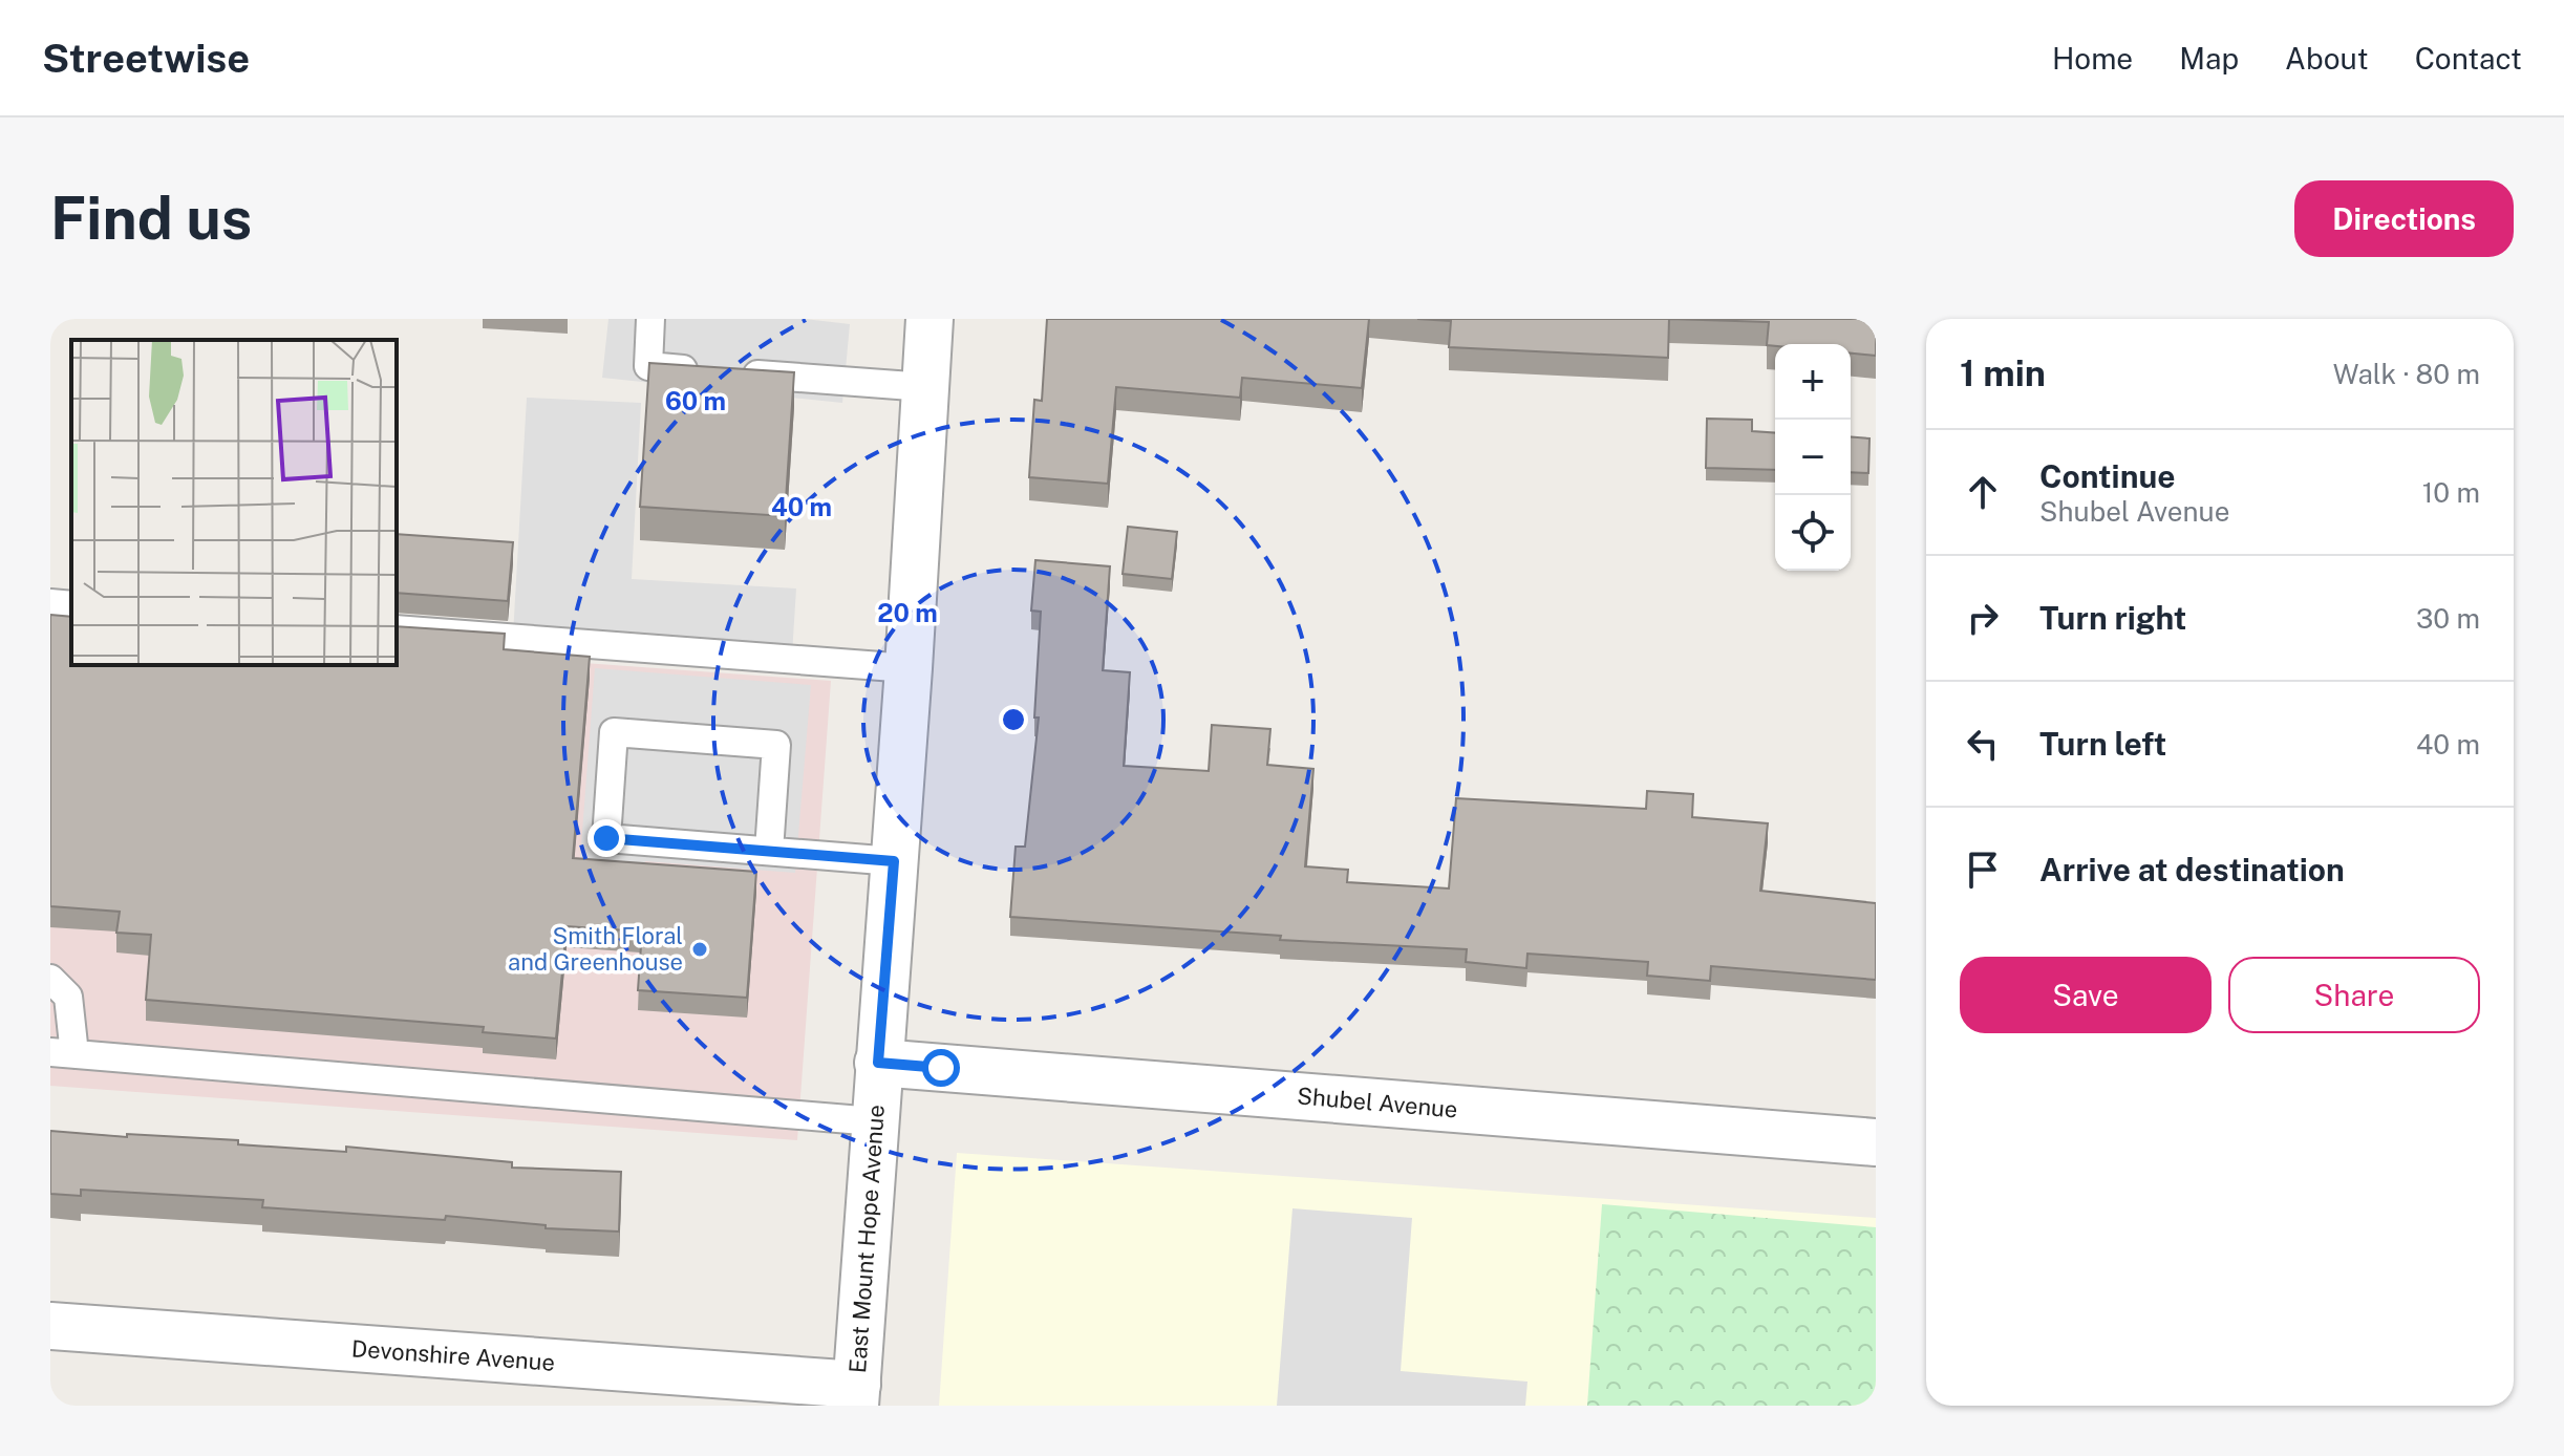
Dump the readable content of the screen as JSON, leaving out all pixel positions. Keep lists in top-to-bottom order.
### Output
{
  "streets": {
    "street": ["Shubel Avenue", "East Mount Hope Avenue", "Devonshire Avenue"]
  },
  "crossings": [
    ["Shubel Avenue", "East Mount Hope Avenue"],
    ["East Mount Hope Avenue", "Devonshire Avenue"]
  ],
  "places": ["Smith Floral and Greenhouse"],
  "page": {
    "header": "Streetwise",
    "nav": [
      "Home",
      "Map",
      "About",
      "Contact"
    ],
    "buttons": [
      "Directions",
      ["Save", "Share"]
    ],
    "title": "Find us",
    "heading": ["1 min", "Walk · 80 m"],
    "map_buttons": ["+", "−"],
    "list": [
      ["Continue", "Shubel Avenue", "10 m"],
      ["Turn right", "30 m"],
      ["Turn left", "40 m"],
      "Arrive at destination"
    ]
  },
  "rings": ["60 m", "40 m", "20 m"]
}
